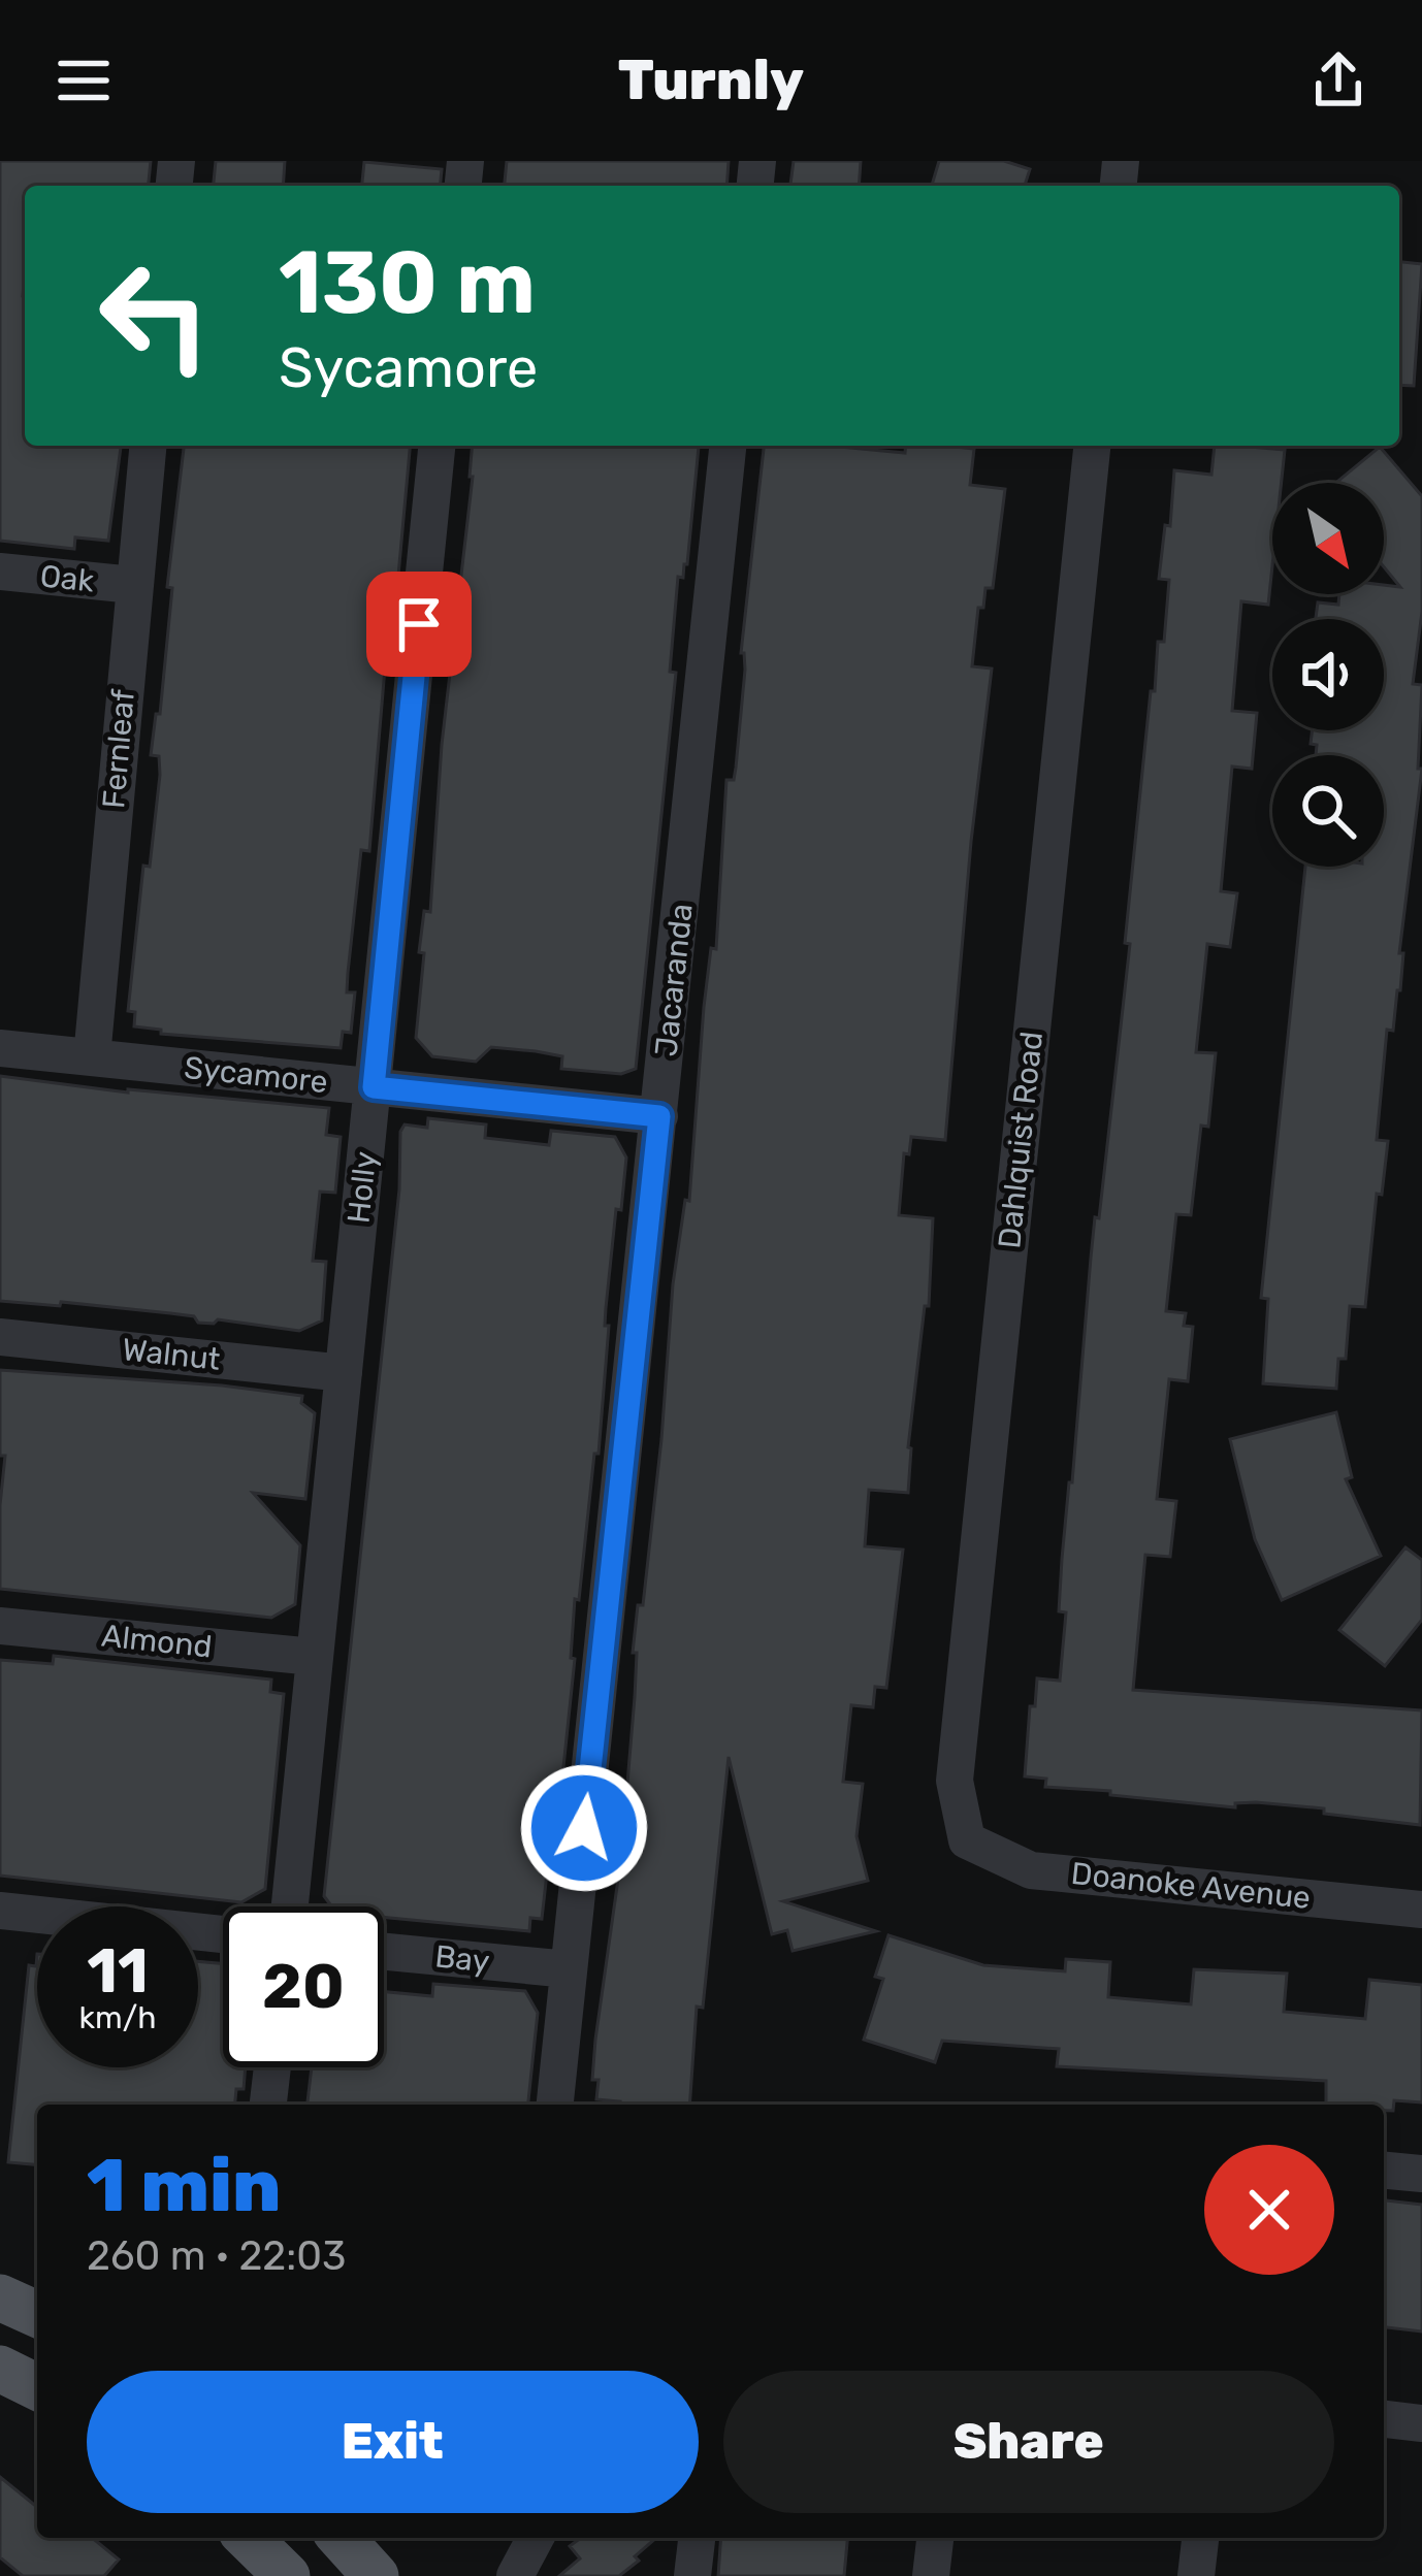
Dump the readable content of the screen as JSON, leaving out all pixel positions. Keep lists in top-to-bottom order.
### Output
{
  "streets": {
    "street": [
      "Oak",
      "Fernleaf",
      "Jacaranda",
      "Sycamore",
      "Dahlquist Road",
      "Holly",
      "Walnut",
      "Almond",
      "Doanoke Avenue",
      "Bay"
    ]
  },
  "crossings": [
    ["Oak", "Fernleaf"],
    ["Fernleaf", "Sycamore"],
    ["Jacaranda", "Sycamore"],
    ["Jacaranda", "Bay"],
    ["Sycamore", "Holly"],
    ["Dahlquist Road", "Doanoke Avenue"],
    ["Holly", "Walnut"],
    ["Holly", "Almond"]
  ],
  "north": "bottom right",
  "page": {
    "header": "Turnly",
    "turn": ["130 m", "Sycamore"],
    "speed": "11 km/h",
    "limit": "20",
    "heading": ["1 min", "260 m · 22:03"],
    "buttons": ["Exit", "Share"]
  }
}
